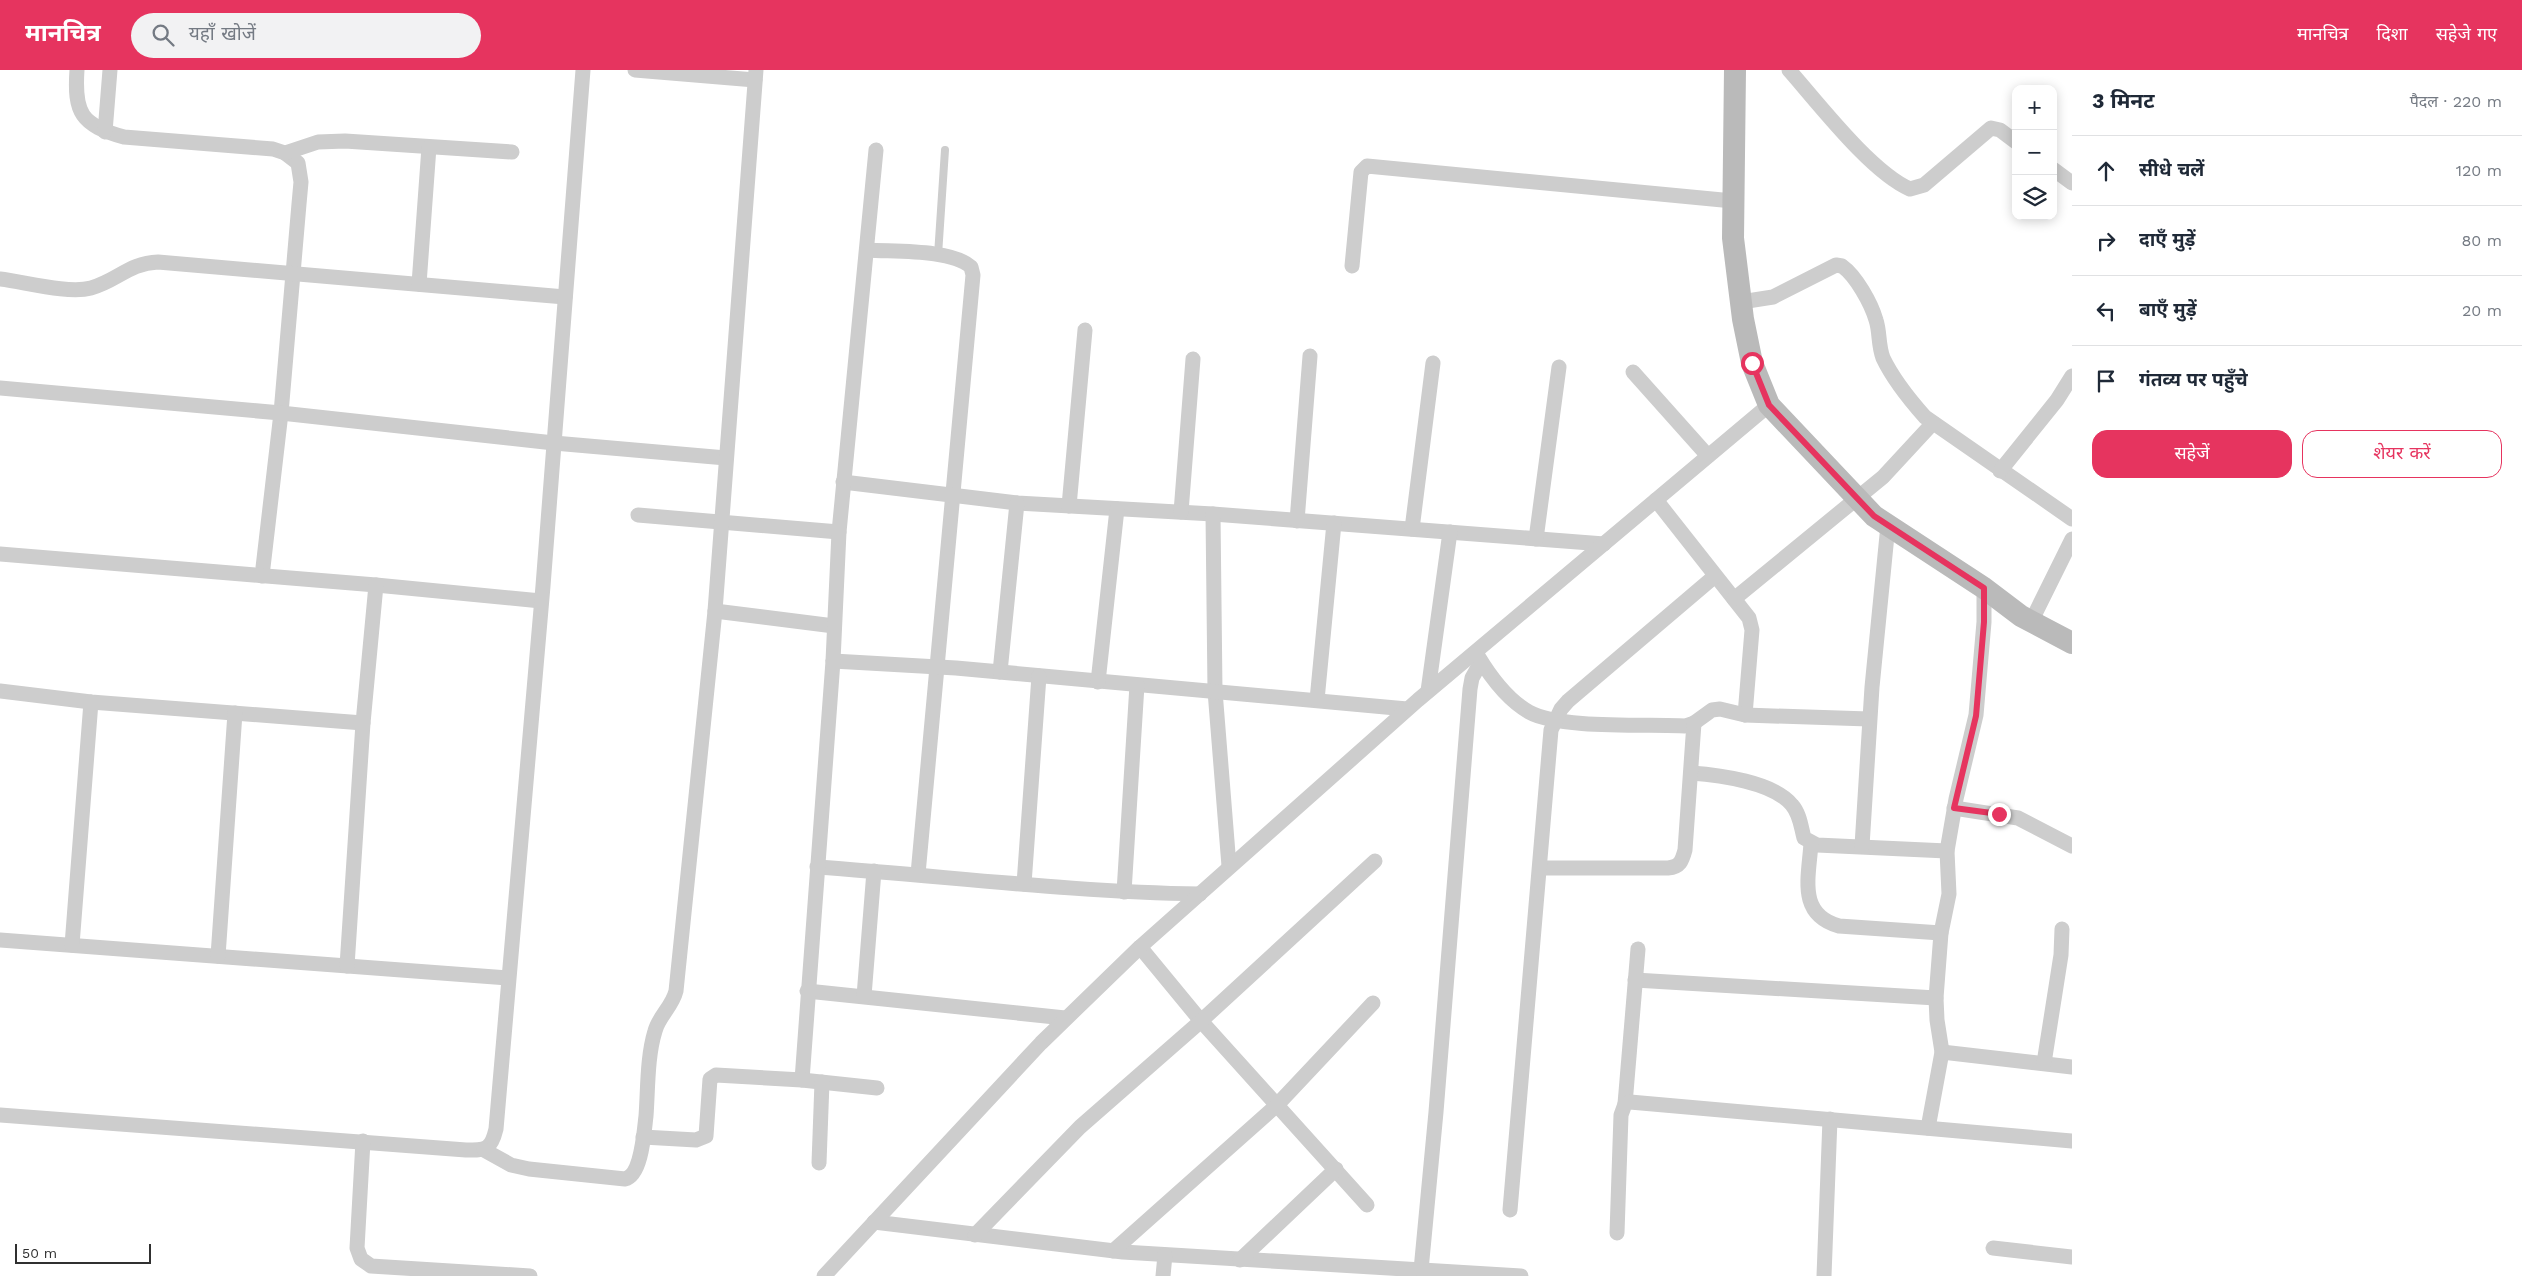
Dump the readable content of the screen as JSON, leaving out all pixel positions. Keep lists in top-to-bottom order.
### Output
{
  "scale_bar": "50 m",
  "page": {
    "header": "मानचित्र",
    "search": "यहाँ खोजें",
    "nav": ["मानचित्र", "दिशा", "सहेजे गए"],
    "heading": ["3 मिनट", "पैदल · 220 m"],
    "map_buttons": ["+", "−"],
    "list": [
      ["सीधे चलें", "120 m"],
      ["दाएँ मुड़ें", "80 m"],
      ["बाएँ मुड़ें", "20 m"],
      "गंतव्य पर पहुँचे"
    ],
    "buttons": ["सहेजें", "शेयर करें"],
    "scale": "50 m"
  }
}
